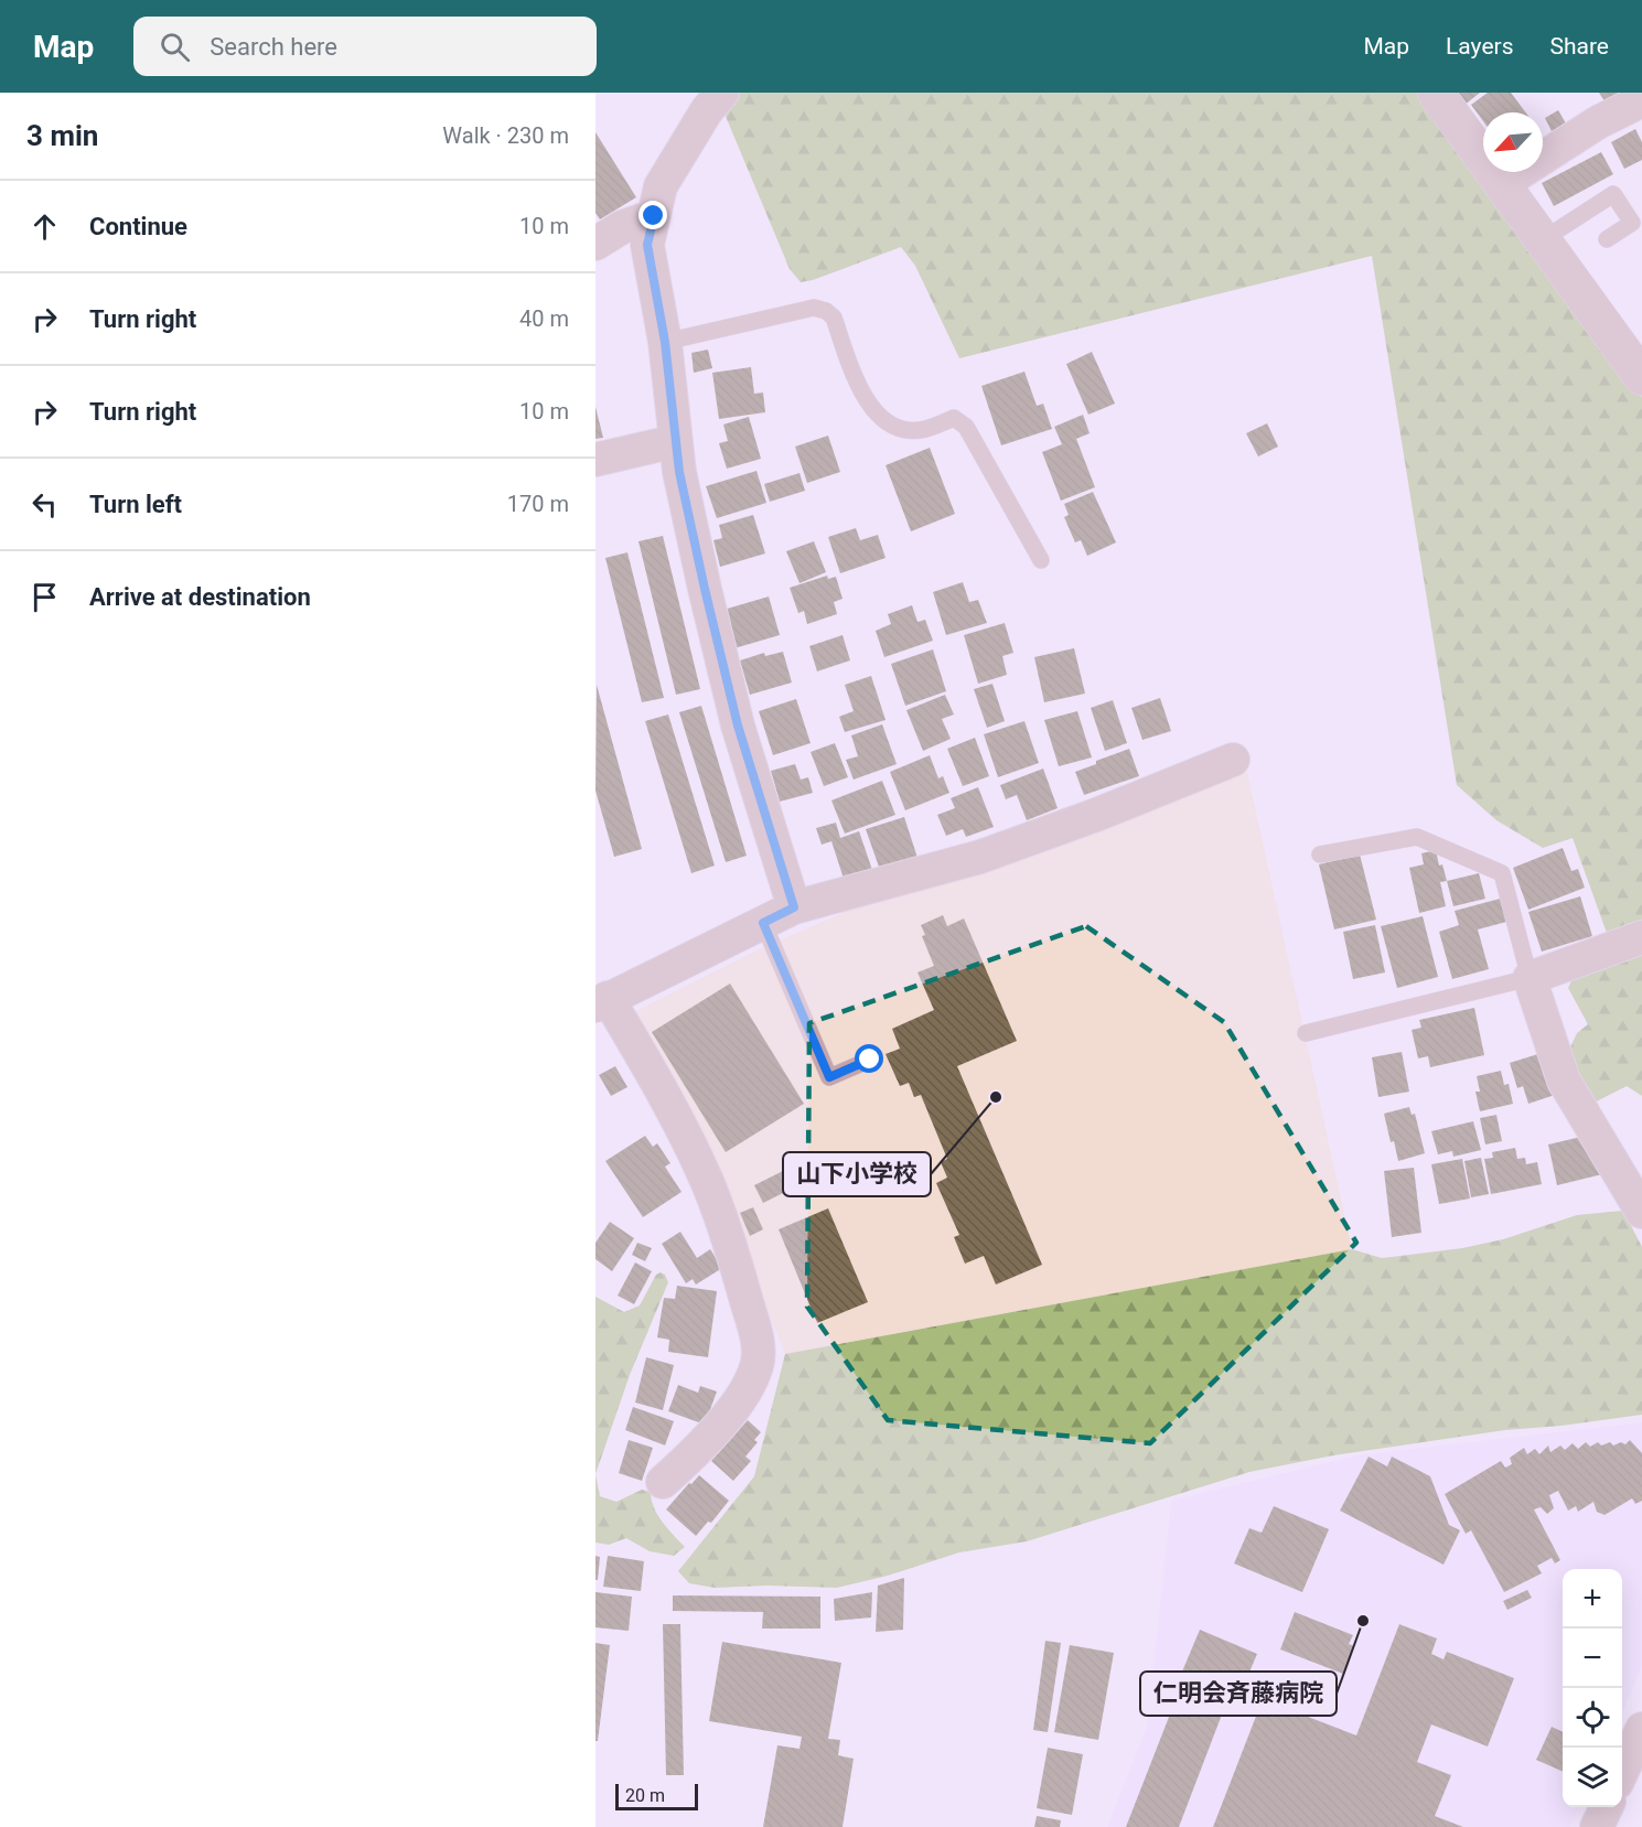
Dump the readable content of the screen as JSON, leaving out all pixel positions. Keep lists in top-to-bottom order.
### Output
{
  "places": ["山下小学校", "仁明会斉藤病院"],
  "scale_bar": "20 m",
  "north": "bottom left",
  "page": {
    "header": "Map",
    "search": "Search here",
    "nav": ["Map", "Layers", "Share"],
    "heading": ["3 min", "Walk · 230 m"],
    "list": [
      ["Continue", "10 m"],
      ["Turn right", "40 m"],
      ["Turn right", "10 m"],
      ["Turn left", "170 m"],
      "Arrive at destination"
    ],
    "map_buttons": ["+", "−"],
    "scale": "20 m"
  }
}
